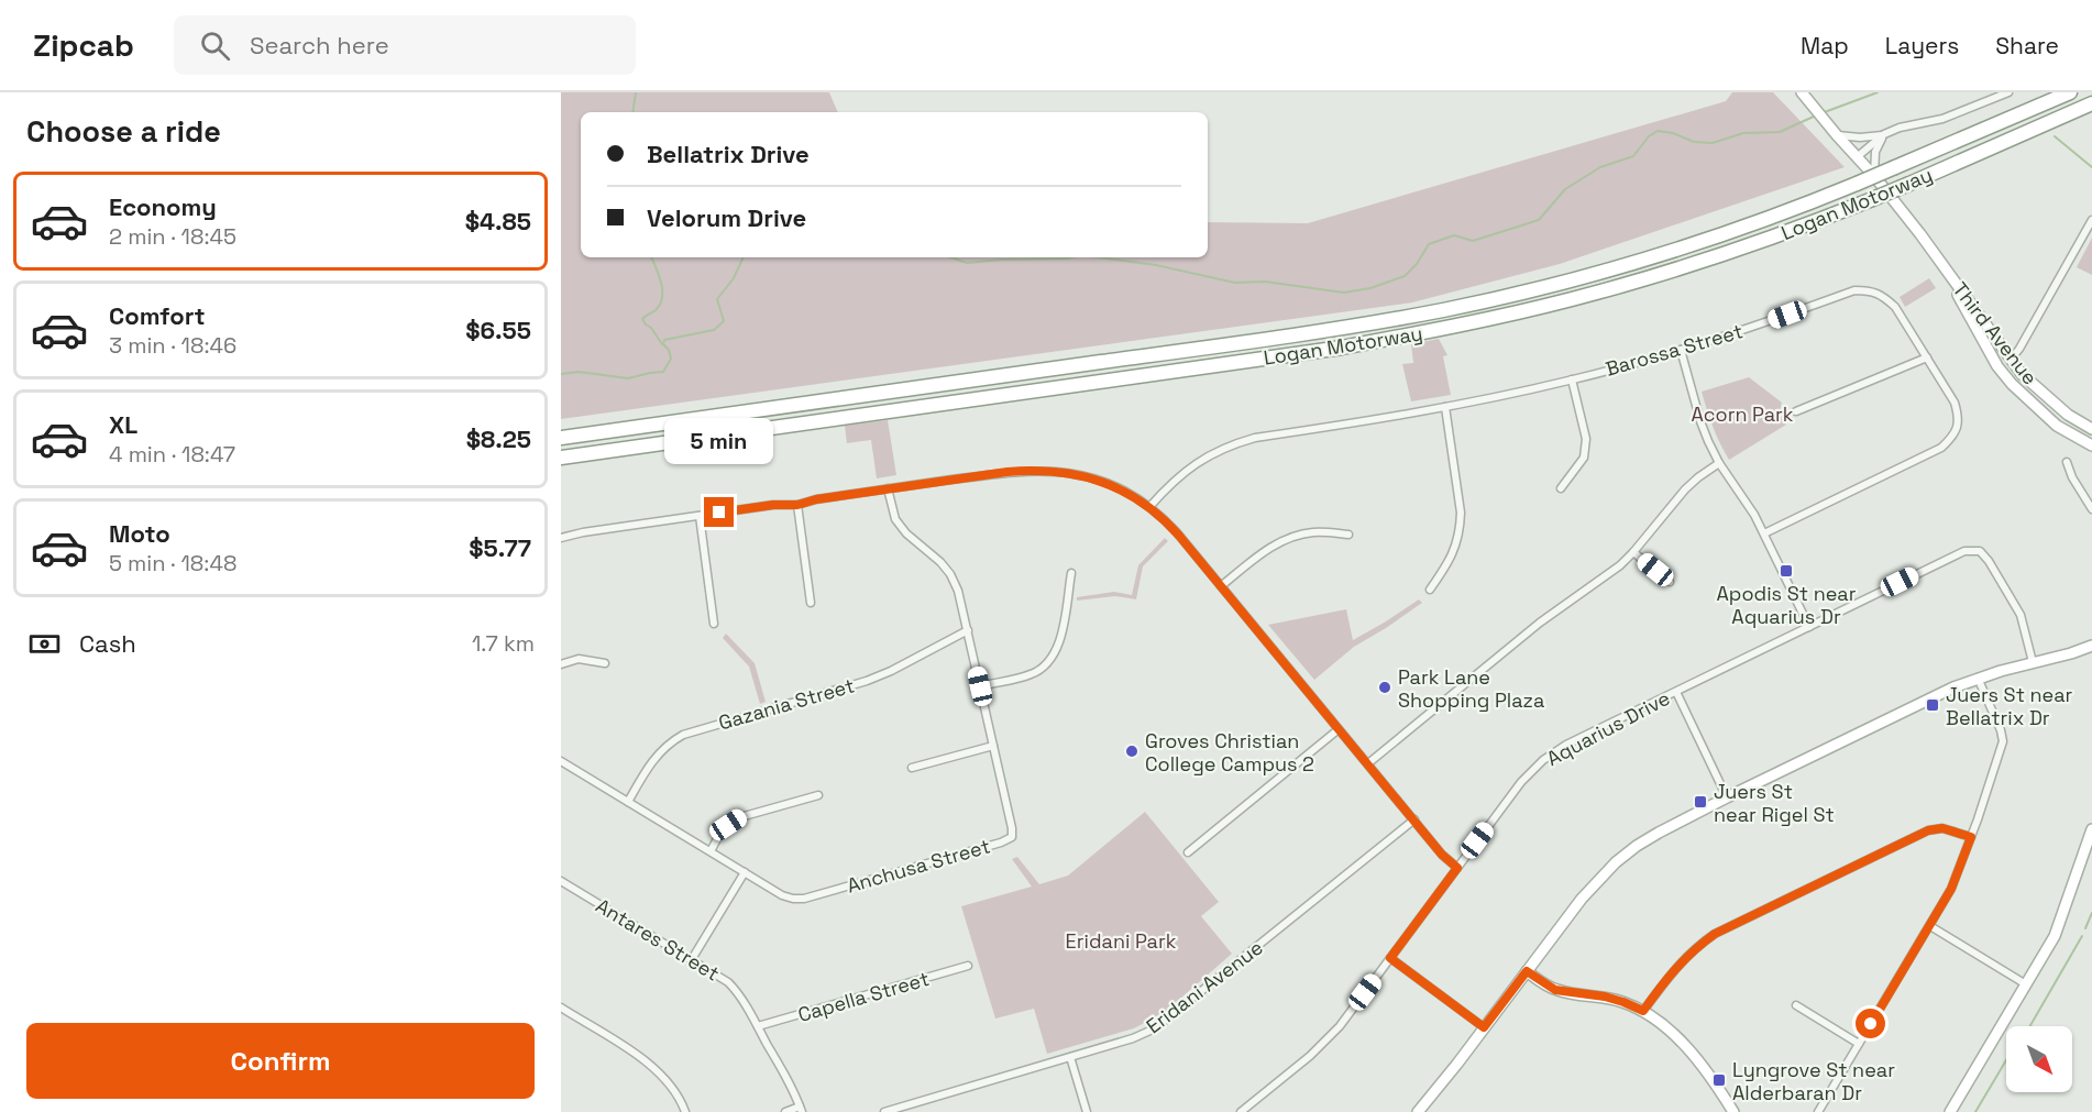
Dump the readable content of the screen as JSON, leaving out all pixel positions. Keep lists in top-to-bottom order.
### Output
{
  "streets": {
    "highway": ["Logan Motorway"],
    "street": [
      "Third Avenue",
      "Barossa Street",
      "Gazania Street",
      "Aquarius Drive",
      "Anchusa Street",
      "Antares Street",
      "Eridani Avenue",
      "Capella Street"
    ]
  },
  "crossings": [
    ["Gazania Street", "Anchusa Street"],
    ["Antares Street", "Capella Street"]
  ],
  "parks": ["Acorn Park", "Eridani Park"],
  "places": {
    "transit": [
      "Apodis St near Aquarius Dr",
      "Juers St near Bellatrix Dr",
      "Juers St near Rigel St",
      "Lyngrove St near Alderbaran Dr"
    ],
    "other": ["Park Lane Shopping Plaza", "Groves Christian College Campus 2"]
  },
  "north": "bottom right",
  "page": {
    "header": "Zipcab",
    "search": "Search here",
    "nav": ["Map", "Layers", "Share"],
    "heading": "Choose a ride",
    "banner": ["Bellatrix Drive", "Velorum Drive"],
    "list": [
      {
        "name": "Economy",
        "note": "2 min · 18:45",
        "value": "$4.85"
      },
      {
        "name": "Comfort",
        "note": "3 min · 18:46",
        "value": "$6.55"
      },
      {
        "name": "XL",
        "note": "4 min · 18:47",
        "value": "$8.25"
      },
      {
        "name": "Moto",
        "note": "5 min · 18:48",
        "value": "$5.77"
      }
    ],
    "bubble": "5 min",
    "pay": ["Cash", "1.7 km"],
    "buttons": "Confirm"
  }
}
